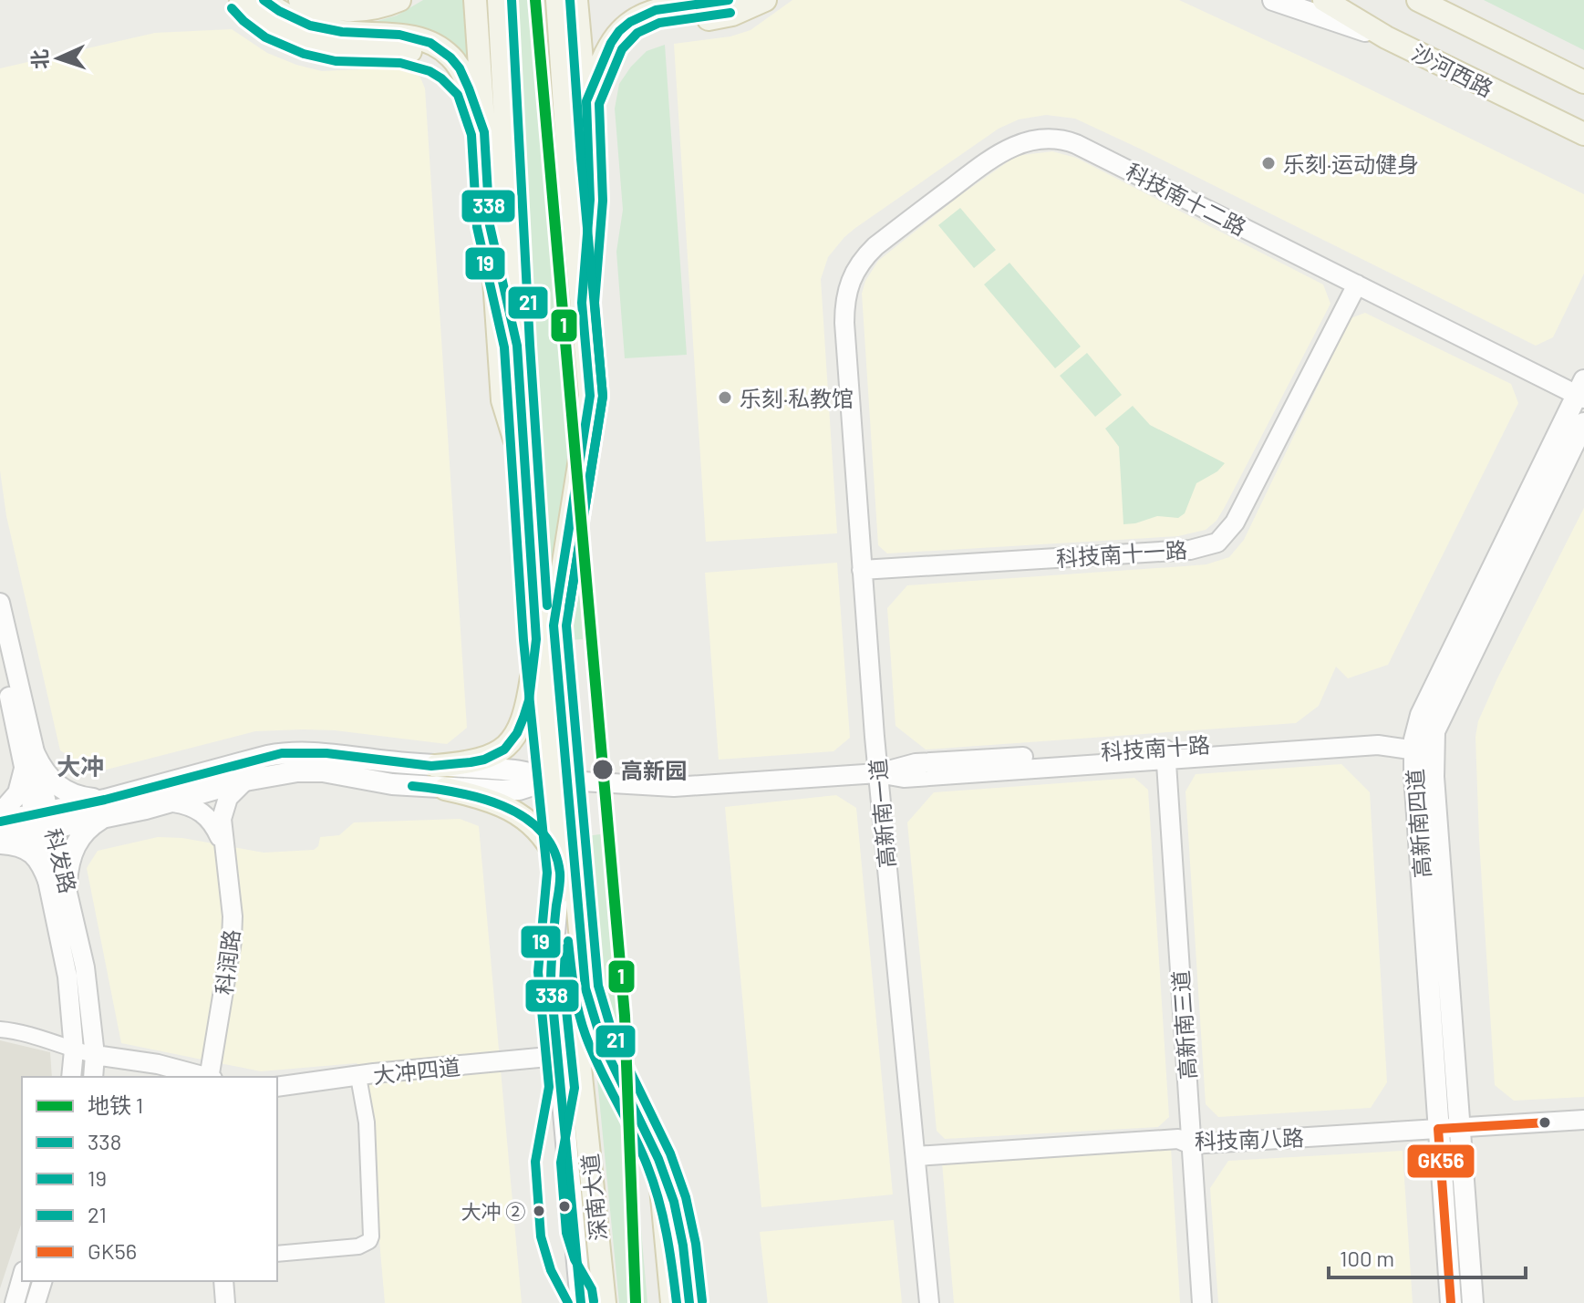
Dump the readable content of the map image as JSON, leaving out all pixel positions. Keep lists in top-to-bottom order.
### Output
{
  "streets": {
    "main road": ["沙河西路", "高新南四道", "深南大道"],
    "street": [
      "科技南十二路",
      "科技南十一路",
      "科技南十路",
      "高新南一道",
      "科发路",
      "科润路",
      "高新南三道",
      "大冲四道",
      "科技南八路"
    ]
  },
  "crossings": [
    ["科技南十二路", "科技南十一路"],
    ["科技南十二路", "高新南一道"],
    ["科技南十二路", "高新南四道"],
    ["科技南十一路", "高新南一道"],
    ["科技南十路", "高新南一道"],
    ["科技南十路", "高新南四道"],
    ["科技南十路", "高新南三道"],
    ["科技南十路", "深南大道"],
    ["高新南一道", "科技南八路"],
    ["高新南四道", "科技南八路"],
    ["高新南三道", "科技南八路"]
  ],
  "districts": ["大冲"],
  "places": [
    "乐刻·运动健身",
    "乐刻·私教馆",
    "高新园",
    "大冲 ②"
  ],
  "lines": [
    "metro line 1",
    "transit line 338",
    "transit line 21",
    "transit line 19",
    "transit line GK56"
  ],
  "legend": [
    "地铁 1",
    "338",
    "19",
    "21",
    "GK56"
  ],
  "scale_bar": "100 m",
  "north": "left"
}
